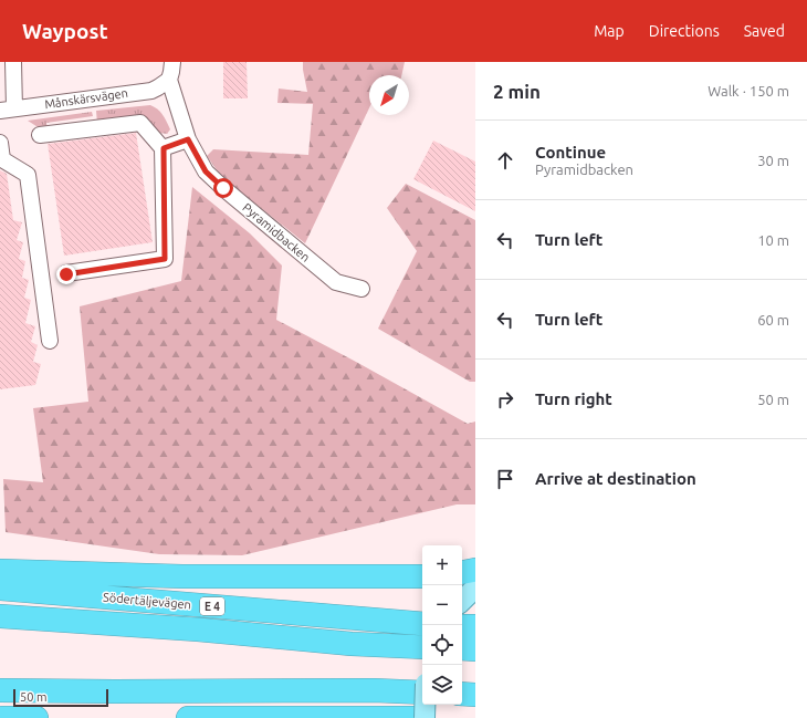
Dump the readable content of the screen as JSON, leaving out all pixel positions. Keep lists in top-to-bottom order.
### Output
{
  "streets": {
    "highway": ["Södertäljevägen", "E 4"],
    "street": ["Månskärsvägen", "Pyramidbacken"]
  },
  "crossings": [
    ["Månskärsvägen", "Pyramidbacken"]
  ],
  "scale_bar": "50 m",
  "north": "bottom left",
  "page": {
    "header": "Waypost",
    "nav": ["Map", "Directions", "Saved"],
    "heading": ["2 min", "Walk · 150 m"],
    "list": [
      ["Continue", "Pyramidbacken", "30 m"],
      ["Turn left", "10 m"],
      ["Turn left", "60 m"],
      ["Turn right", "50 m"],
      "Arrive at destination"
    ],
    "map_buttons": ["+", "−"],
    "scale": "50 m"
  }
}
